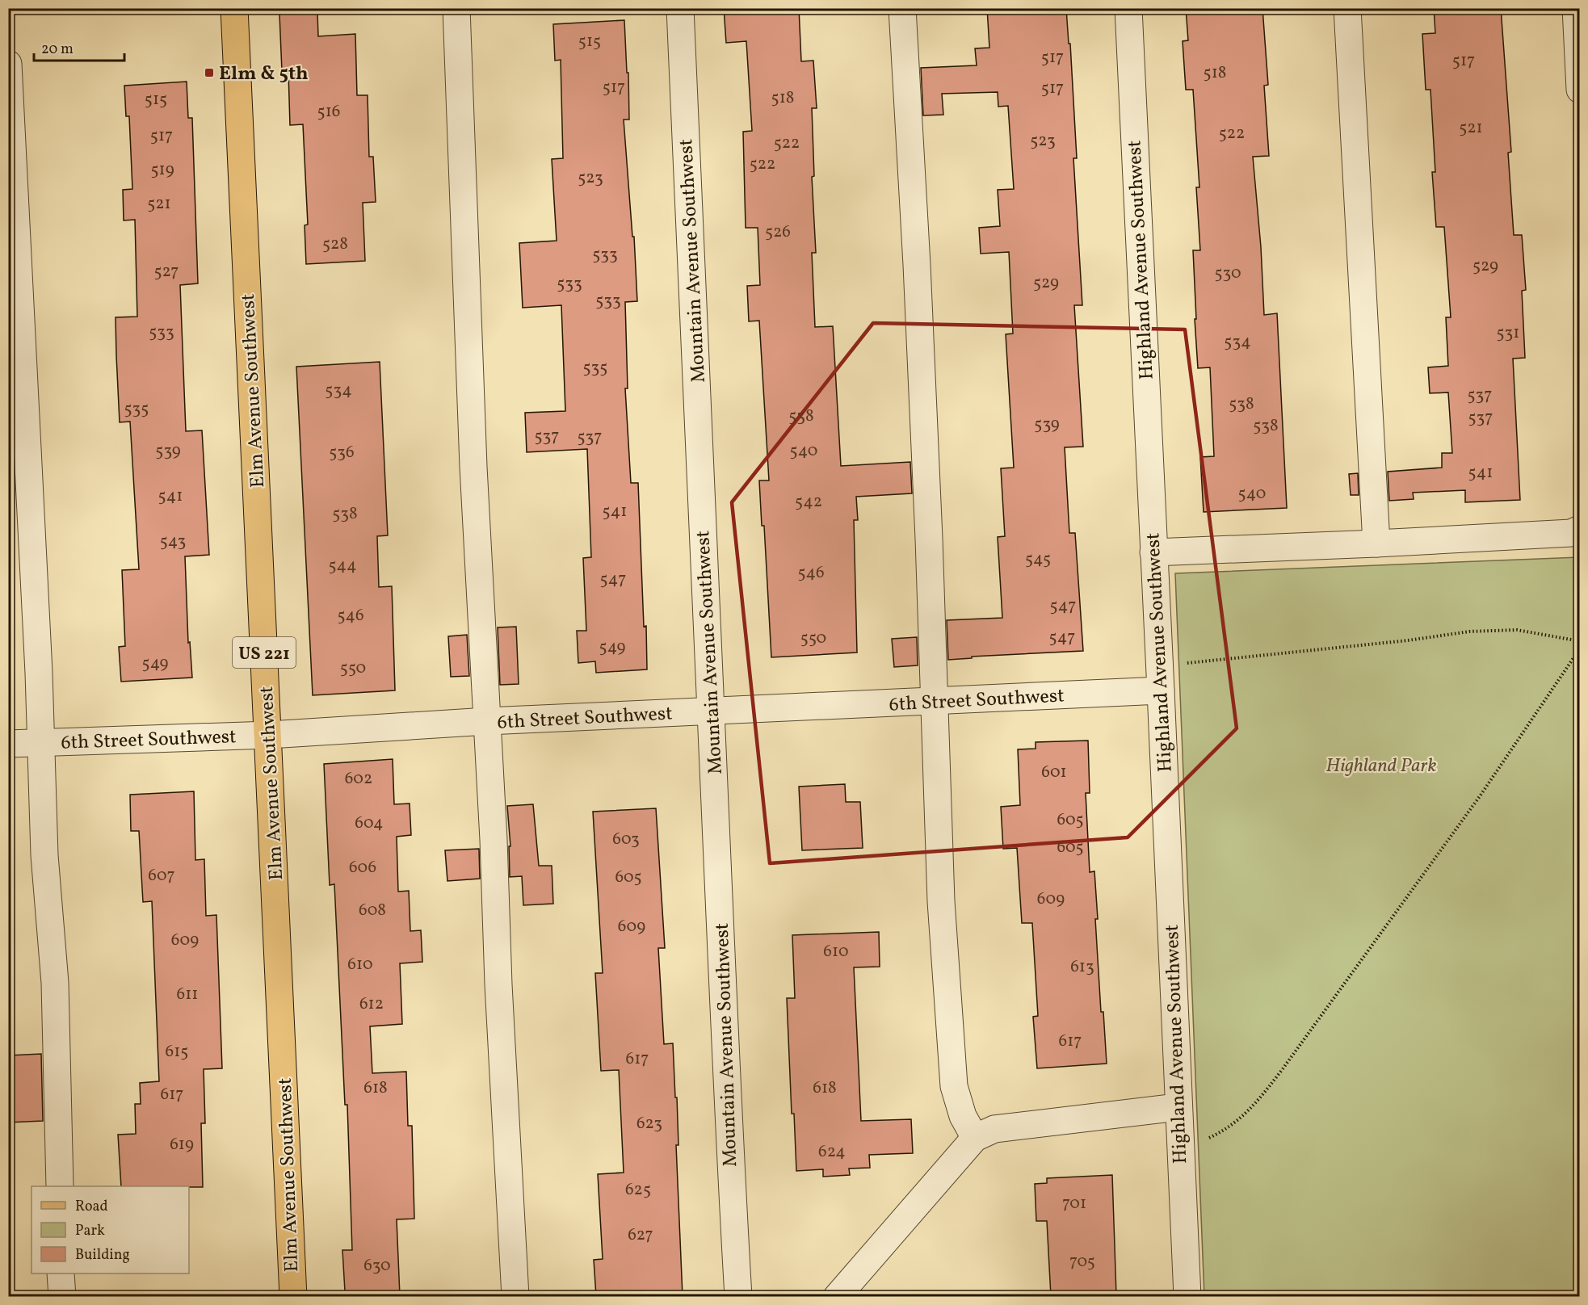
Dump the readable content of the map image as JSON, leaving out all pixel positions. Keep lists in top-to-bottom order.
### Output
{
  "streets": {
    "main road": ["Elm Avenue Southwest", "US 221"],
    "street": ["Highland Avenue Southwest", "Mountain Avenue Southwest", "6th Street Southwest"]
  },
  "crossings": [
    ["Highland Avenue Southwest", "6th Street Southwest"],
    ["Mountain Avenue Southwest", "6th Street Southwest"],
    ["Elm Avenue Southwest", "6th Street Southwest"]
  ],
  "parks": ["Highland Park"],
  "places": {
    "transit": ["Elm & 5th"]
  },
  "house_numbers": [
    "515",
    "517",
    "517",
    "518",
    "517",
    "517",
    "518",
    "515",
    "516",
    "521",
    "522",
    "517",
    "523",
    "522",
    "522",
    "519",
    "523",
    "521",
    "526",
    "528",
    "533",
    "529",
    "527",
    "530",
    "529",
    "533",
    "533",
    "533",
    "531",
    "534",
    "535",
    "534",
    "537",
    "538",
    "535",
    "538",
    "537",
    "539",
    "538",
    "537",
    "537",
    "539",
    "540",
    "536",
    "541",
    "540",
    "541",
    "542",
    "541",
    "538",
    "543",
    "545",
    "544",
    "546",
    "547",
    "547",
    "546",
    "547",
    "550",
    "549",
    "549",
    "550",
    "601",
    "602",
    "605",
    "604",
    "603",
    "605",
    "606",
    "607",
    "605",
    "609",
    "608",
    "609",
    "609",
    "610",
    "610",
    "613",
    "611",
    "612",
    "617",
    "615",
    "617",
    "618",
    "618",
    "617",
    "623",
    "619",
    "624",
    "625",
    "701",
    "627",
    "705",
    "630"
  ],
  "legend": ["Road", "Park", "Building"],
  "scale_bar": "20 m"
}
